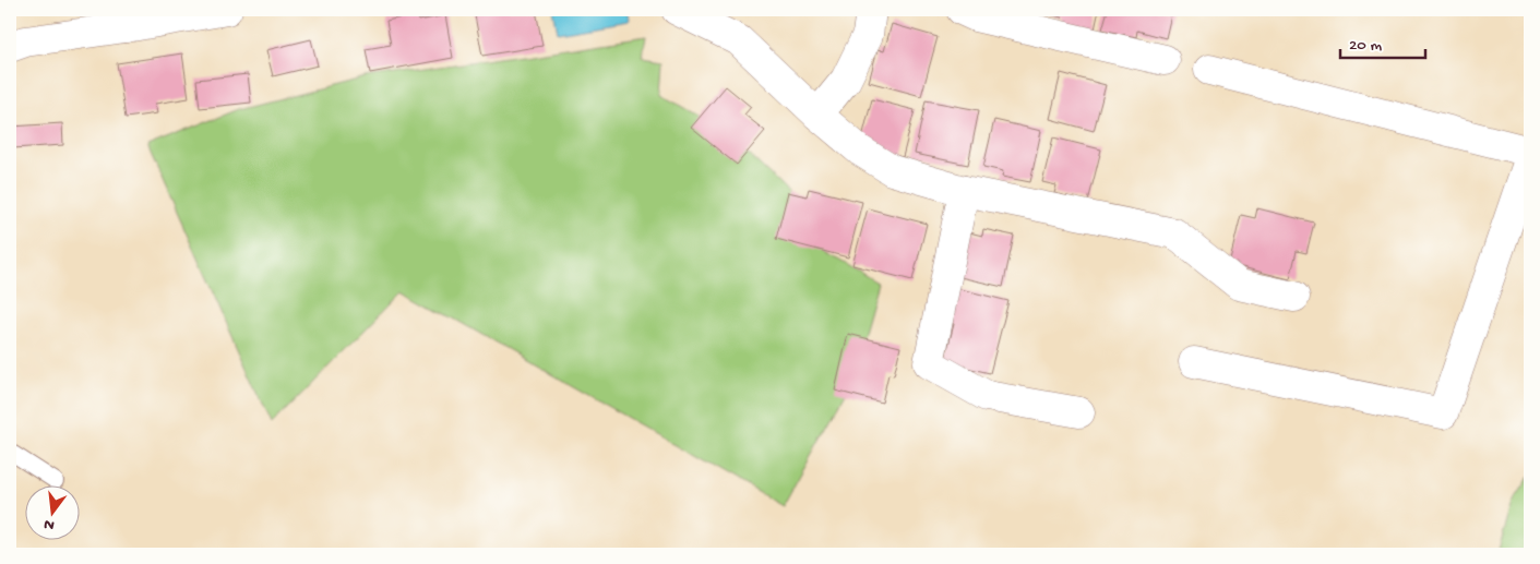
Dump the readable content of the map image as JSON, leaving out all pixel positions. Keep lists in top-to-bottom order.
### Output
{
  "scale_bar": "20 m",
  "north": "bottom"
}
